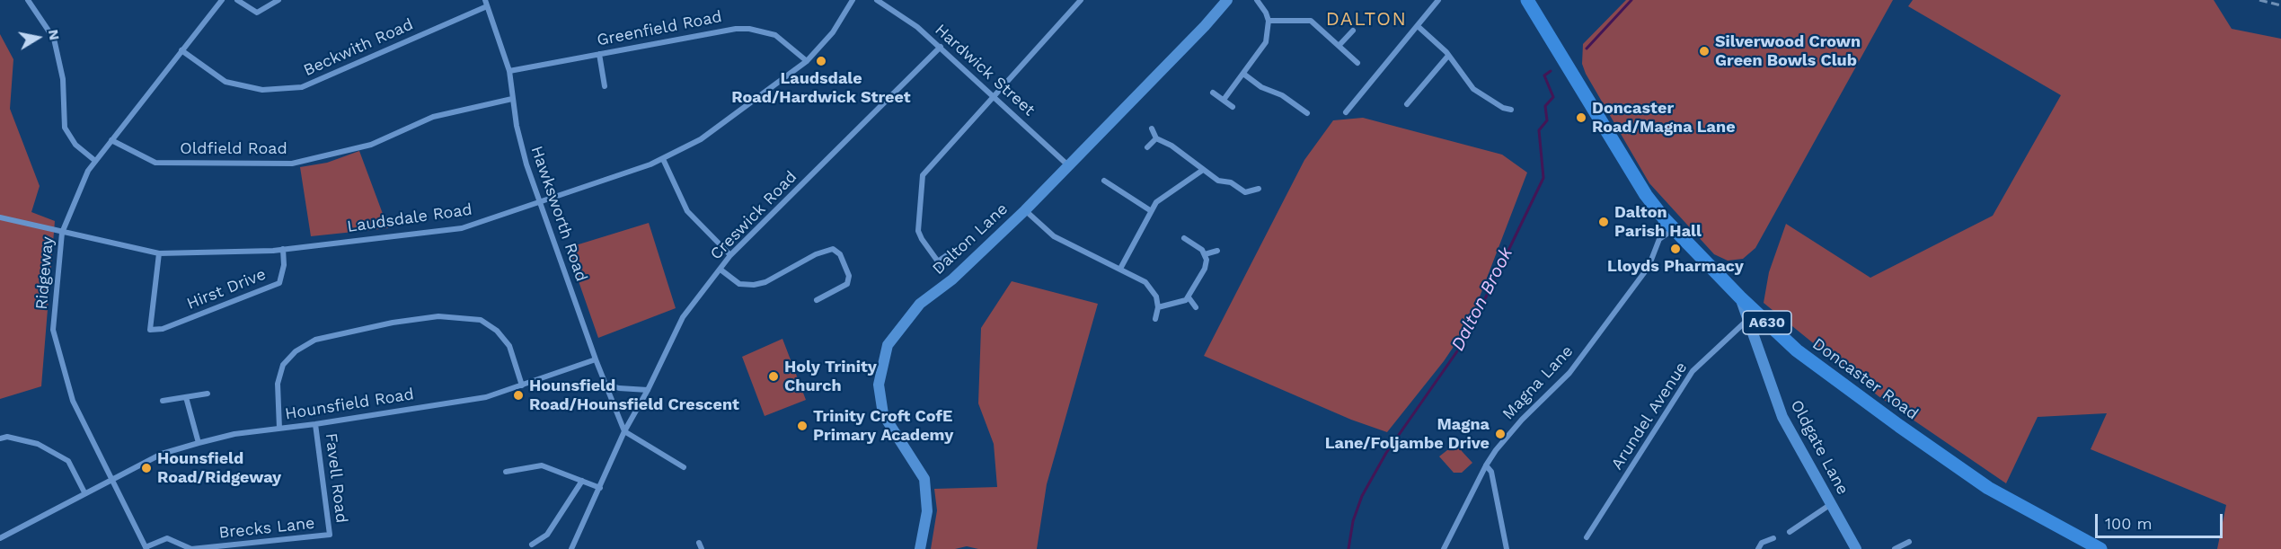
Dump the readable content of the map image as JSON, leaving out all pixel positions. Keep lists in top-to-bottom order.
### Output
{
  "streets": {
    "main road": ["A630", "Doncaster Road"],
    "street": [
      "Greenfield Road",
      "Beckwith Road",
      "Hardwick Street",
      "Oldfield Road",
      "Hawksworth Road",
      "Creswick Road",
      "Laudsdale Road",
      "Dalton Lane",
      "Ridgeway",
      "Hirst Drive",
      "Magna Lane",
      "Hounsfield Road",
      "Arundel Avenue",
      "Oldgate Lane",
      "Favell Road",
      "Brecks Lane"
    ]
  },
  "crossings": [
    ["Greenfield Road", "Hawksworth Road"],
    ["Greenfield Road", "Laudsdale Road"],
    ["Beckwith Road", "Hawksworth Road"],
    ["Beckwith Road", "Ridgeway"],
    ["Hardwick Street", "Creswick Road"],
    ["Hardwick Street", "Dalton Lane"],
    ["Oldfield Road", "Hawksworth Road"],
    ["Oldfield Road", "Ridgeway"],
    ["Hawksworth Road", "Creswick Road"],
    ["Hawksworth Road", "Laudsdale Road"],
    ["Hawksworth Road", "Hounsfield Road"],
    ["Laudsdale Road", "Ridgeway"],
    ["Laudsdale Road", "Hirst Drive"],
    ["Ridgeway", "Hounsfield Road"],
    ["Ridgeway", "Brecks Lane"],
    ["Doncaster Road", "Magna Lane"],
    ["Doncaster Road", "Oldgate Lane"],
    ["Hounsfield Road", "Favell Road"],
    ["Arundel Avenue", "Oldgate Lane"],
    ["Favell Road", "Brecks Lane"]
  ],
  "districts": ["DALTON"],
  "water": ["Dalton Brook"],
  "places": [
    "Silverwood Crown Green Bowls Club",
    "Laudsdale Road/Hardwick Street",
    "Doncaster Road/Magna Lane",
    "Dalton Parish Hall",
    "Lloyds Pharmacy",
    "Holy Trinity Church",
    "Hounsfield Road/Hounsfield Crescent",
    "Trinity Croft CofE Primary Academy",
    "Magna Lane/Foljambe Drive",
    "Hounsfield Road/Ridgeway"
  ],
  "scale_bar": "100 m",
  "north": "right"
}
